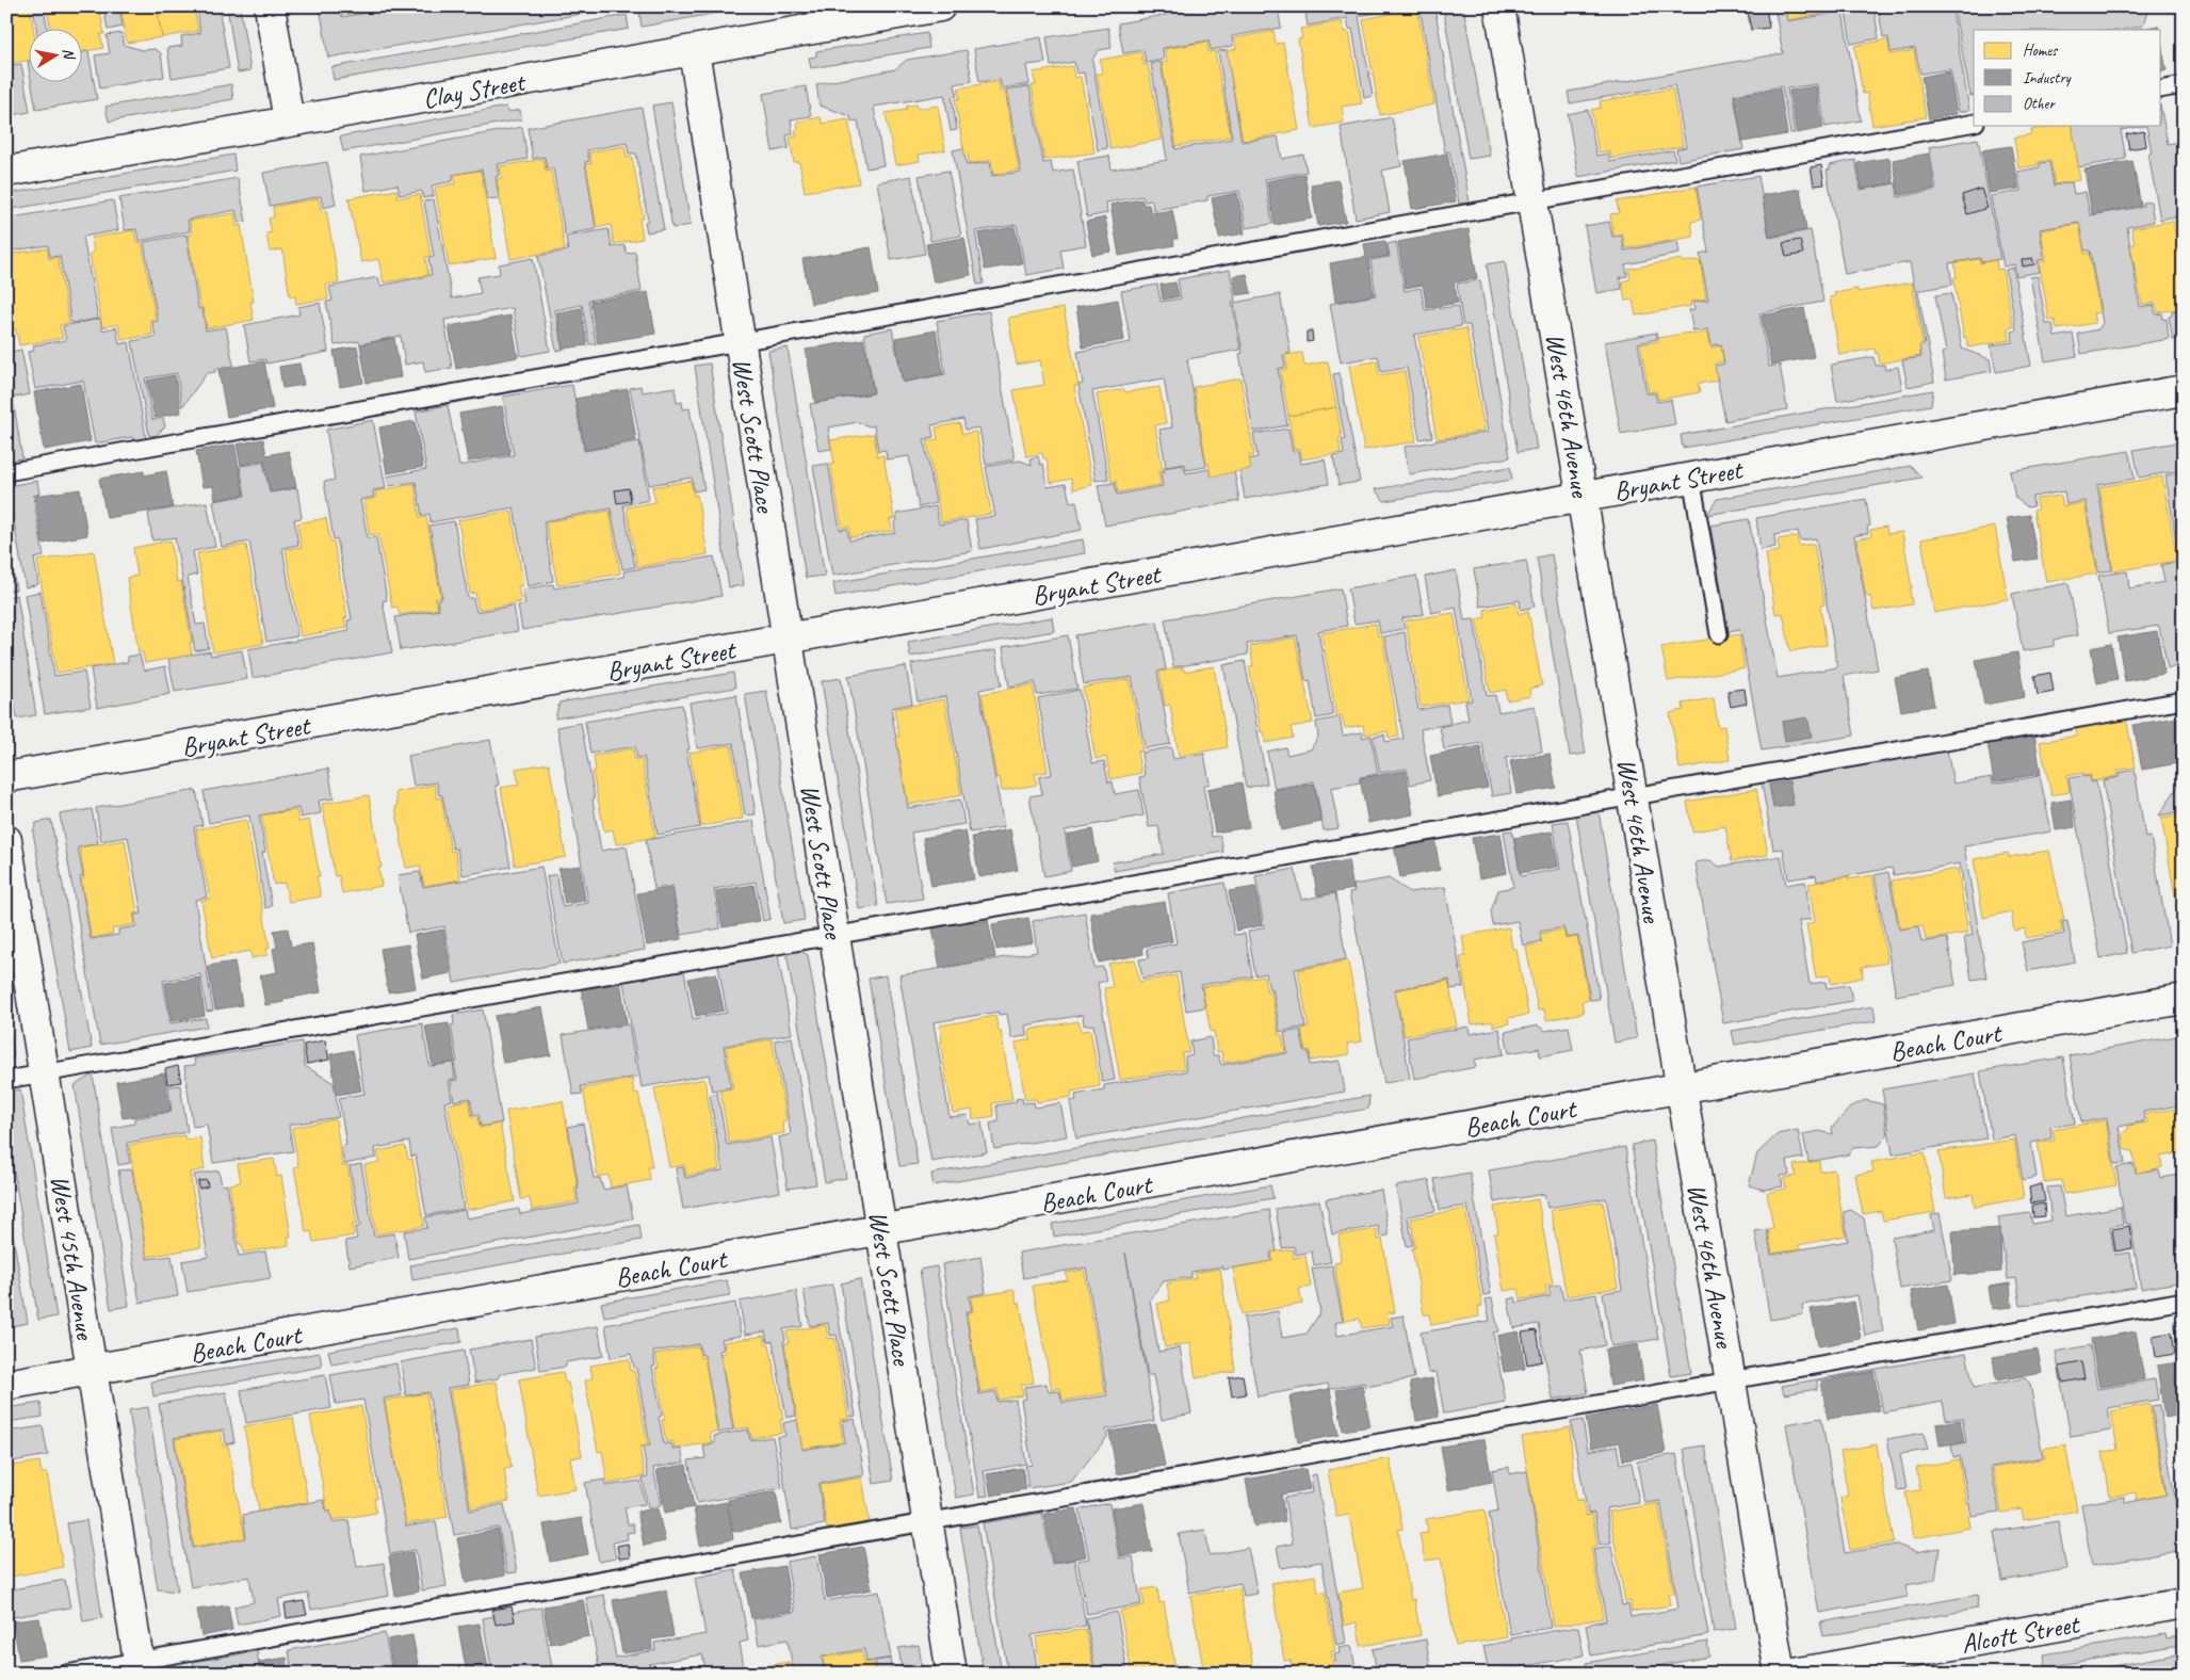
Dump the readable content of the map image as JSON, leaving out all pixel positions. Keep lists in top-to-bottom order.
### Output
{
  "streets": {
    "street": [
      "Clay Street",
      "West 46th Avenue",
      "West Scott Place",
      "Bryant Street",
      "Beach Court",
      "West 45th Avenue",
      "Alcott Street"
    ]
  },
  "crossings": [
    ["Clay Street", "West Scott Place"],
    ["West 46th Avenue", "Bryant Street"],
    ["West 46th Avenue", "Beach Court"],
    ["West Scott Place", "Bryant Street"],
    ["West Scott Place", "Beach Court"],
    ["Beach Court", "West 45th Avenue"]
  ],
  "legend": ["Homes", "Industry", "Other"],
  "north": "right"
}
